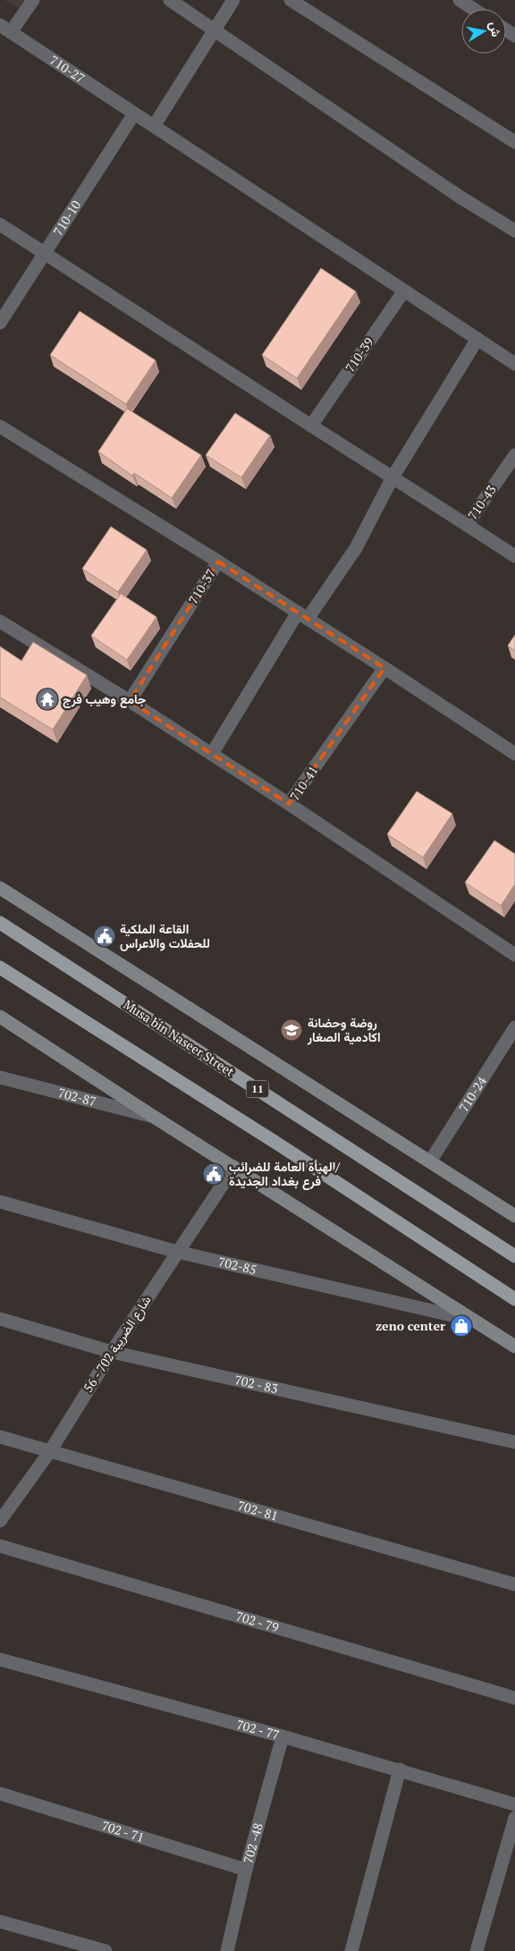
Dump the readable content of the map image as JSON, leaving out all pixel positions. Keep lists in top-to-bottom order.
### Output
{
  "streets": {
    "main road": ["Musa bin Naseer Street", "11"],
    "street": [
      "710-27",
      "710-10",
      "710-39",
      "710-43",
      "710-37",
      "710-41",
      "710-24",
      "702-87",
      "702-85",
      "شارع الضريبة 702 - 56",
      "702 - 83",
      "702- 81",
      "702 - 79",
      "702 - 77",
      "702 - 71",
      "702 -48"
    ]
  },
  "crossings": [
    ["710-27", "710-10"],
    ["702-85", "شارع الضريبة 702 - 56"],
    ["شارع الضريبة 702 - 56", "702 - 83"],
    ["شارع الضريبة 702 - 56", "702- 81"],
    ["702 - 77", "702 -48"],
    ["702 - 71", "702 -48"]
  ],
  "places": {
    "temple": ["جامع وهيب فرج"],
    "public building": ["القاعة الملكية للحفلات والاعراس", "الهيأة العامة للضرائب/ فرع بغداد الجديدة"],
    "school or university": ["روضة وحضانة اكادمية الصغار"],
    "shop": ["zeno center"]
  },
  "north": "right"
}
